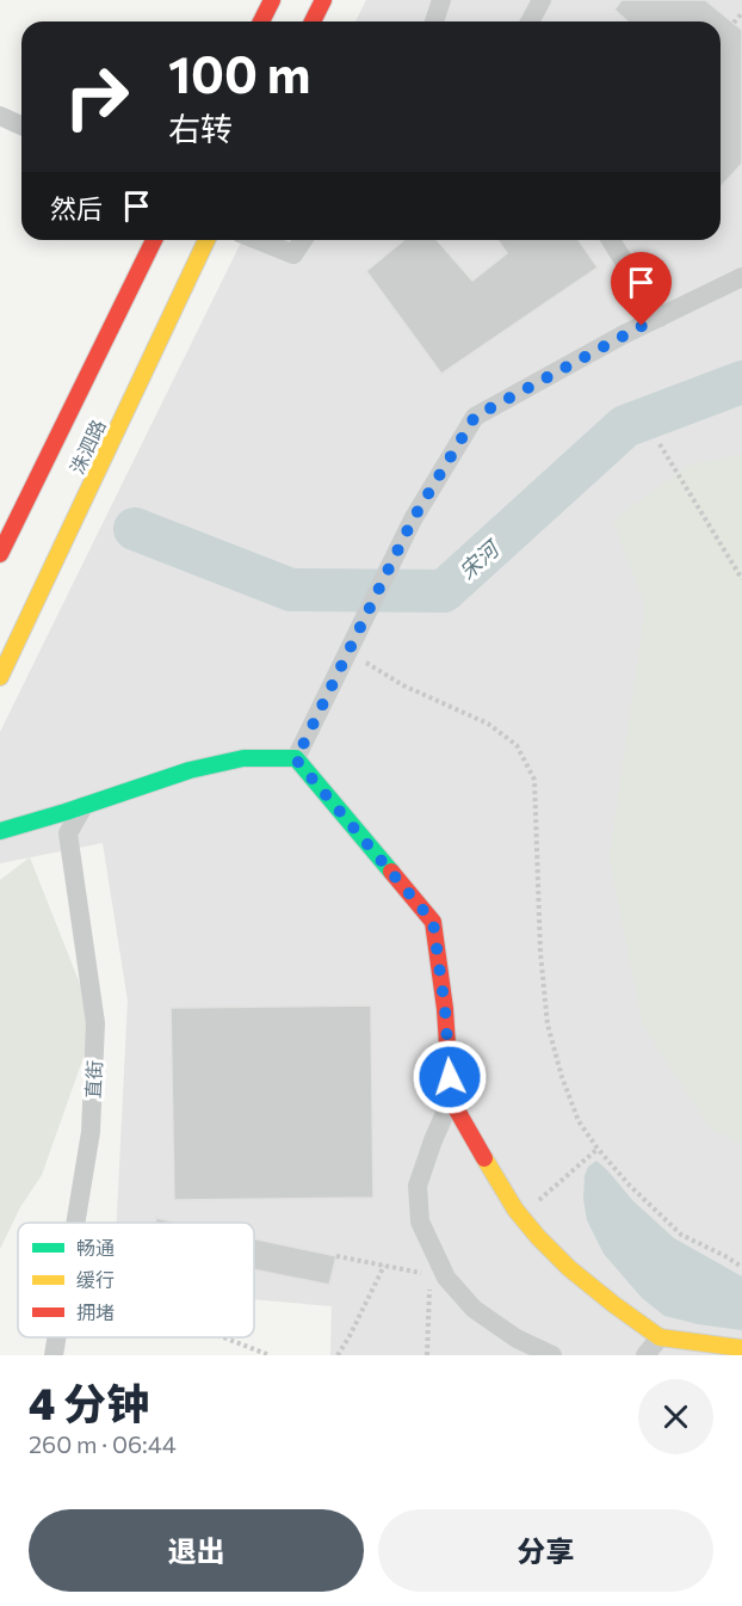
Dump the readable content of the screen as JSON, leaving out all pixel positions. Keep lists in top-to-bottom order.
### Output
{
  "streets": {
    "street": ["洙泗路", "直街"]
  },
  "water": ["宋河"],
  "legend": ["畅通", "缓行", "拥堵"],
  "page": {
    "turn": ["100 m", "右转"],
    "then": "然后",
    "heading": ["4 分钟", "260 m · 06:44"],
    "buttons": ["退出", "分享"]
  }
}
